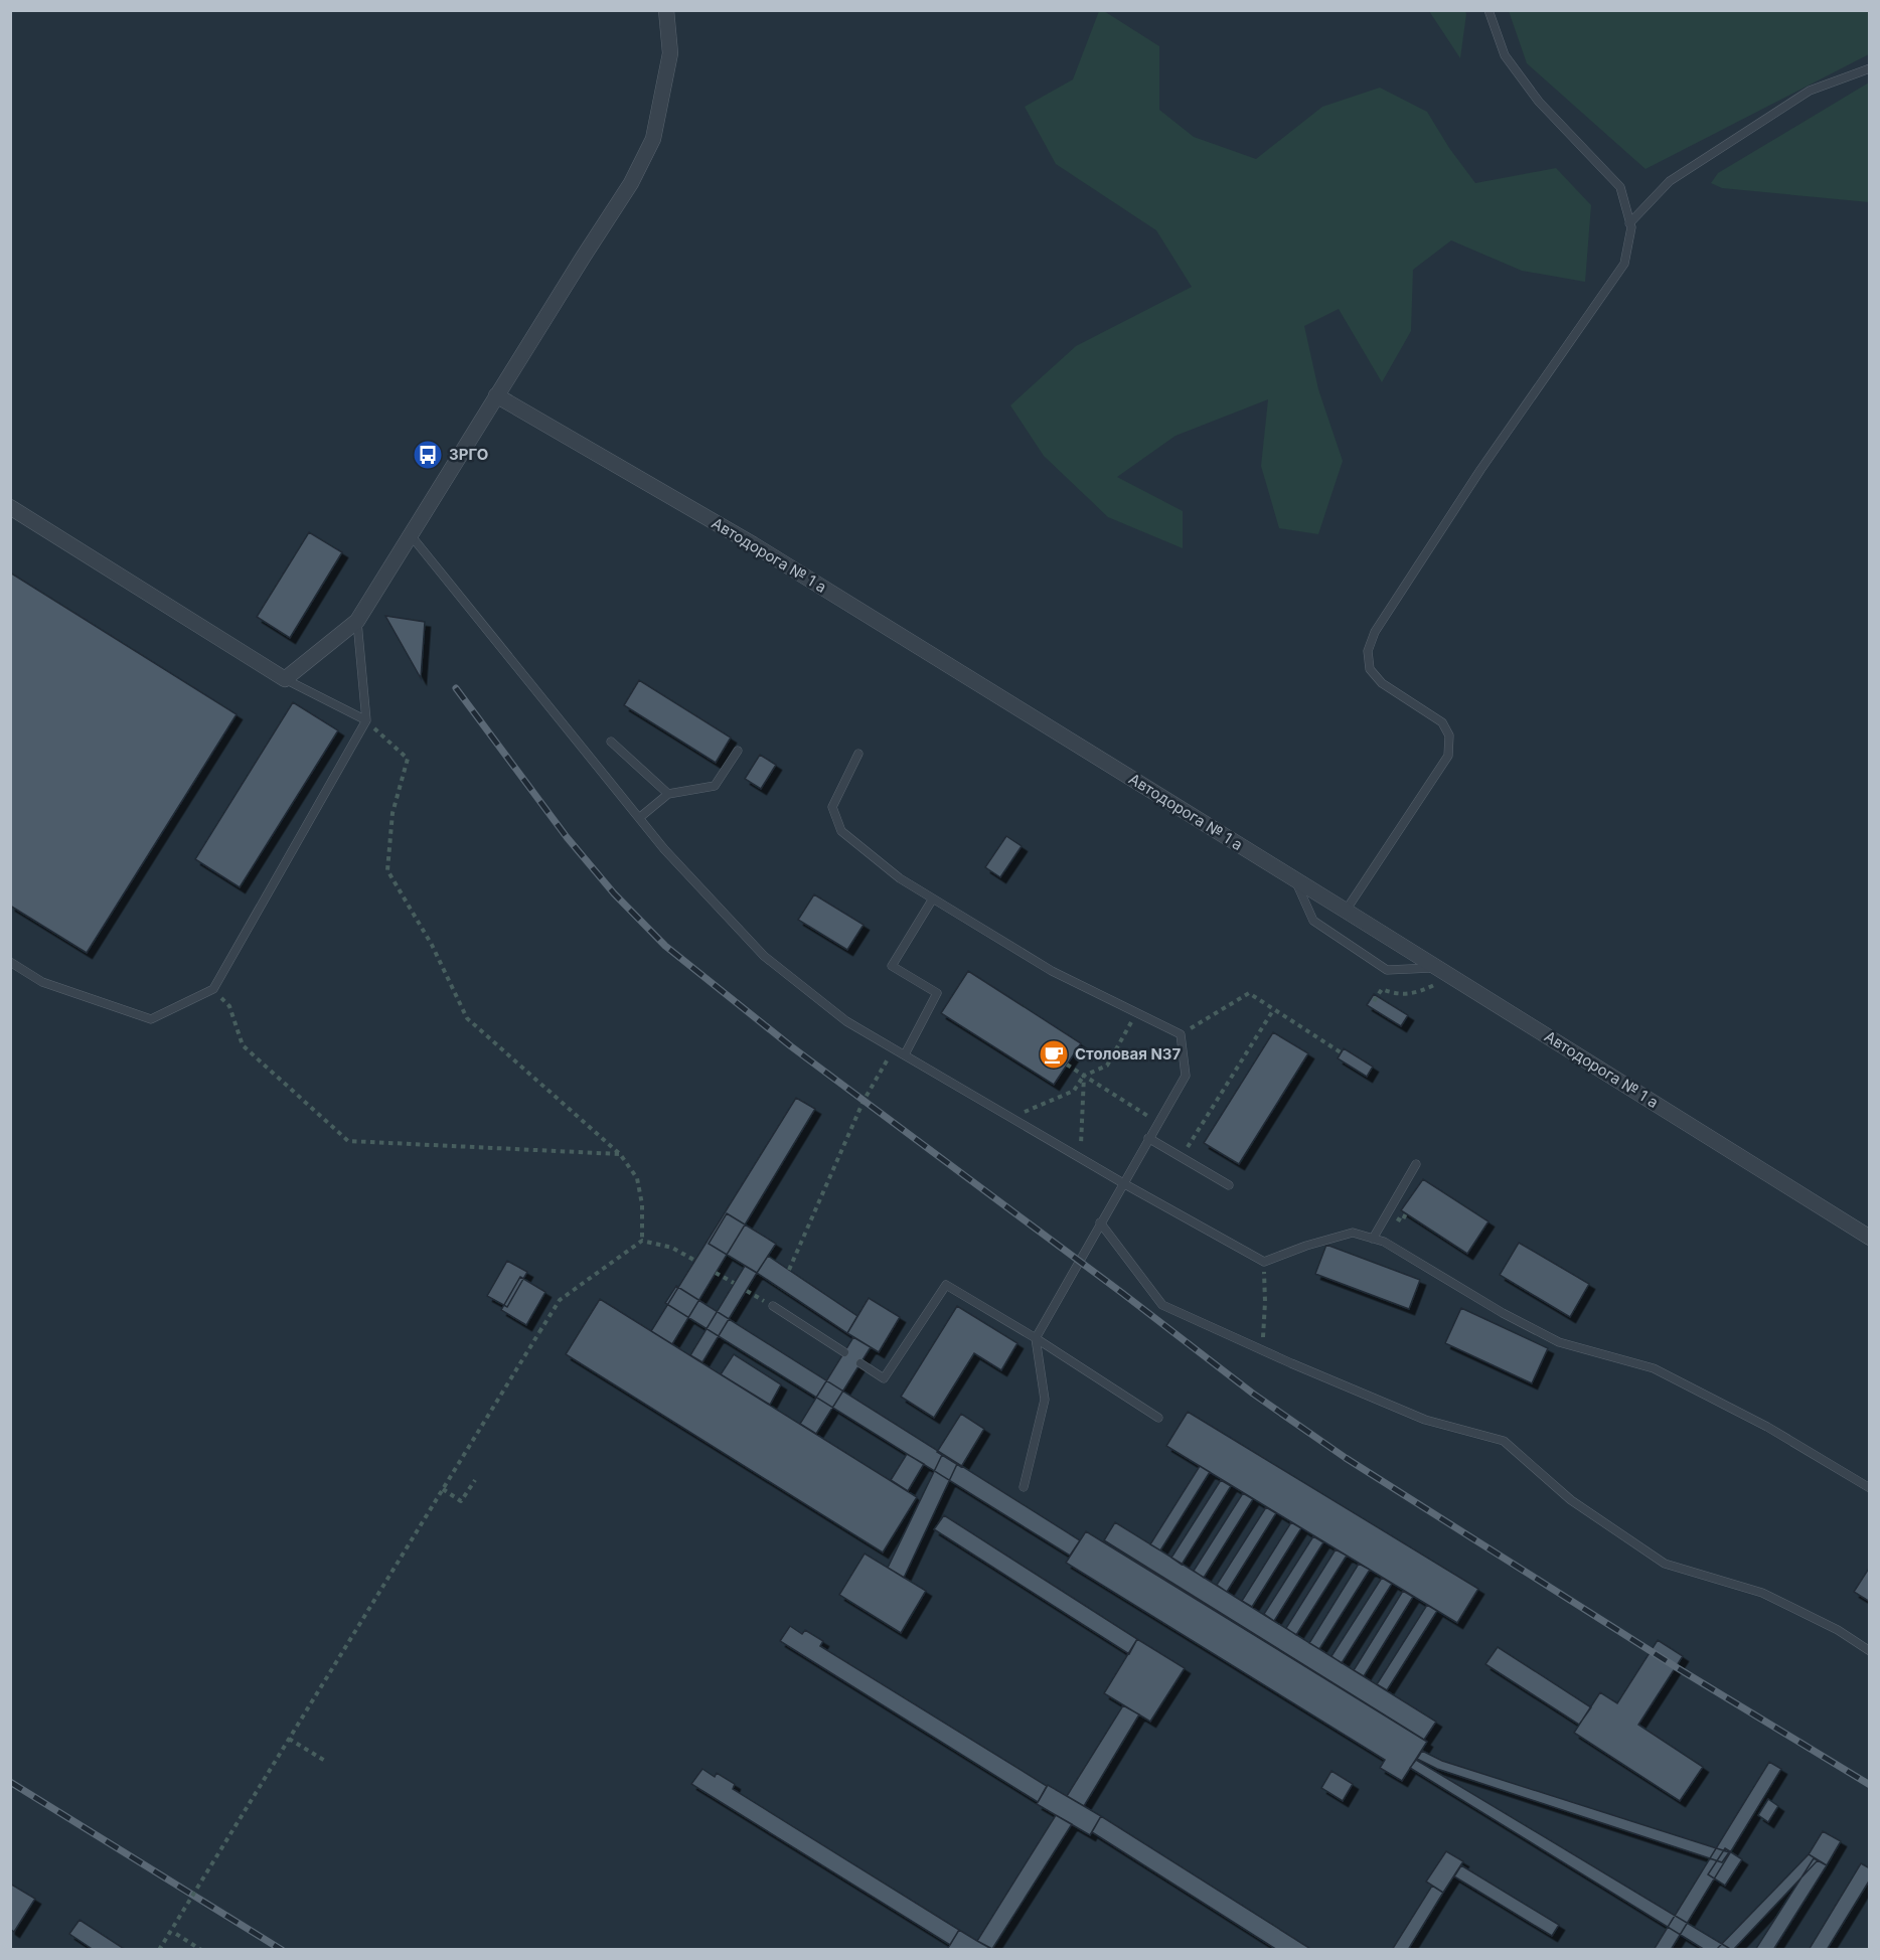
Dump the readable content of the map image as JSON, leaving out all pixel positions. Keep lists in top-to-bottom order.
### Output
{
  "streets": {
    "street": ["Автодорога № 1 а"]
  },
  "places": {
    "bus stop": ["ЗРГО"],
    "cafe": ["Столовая N37"]
  }
}
